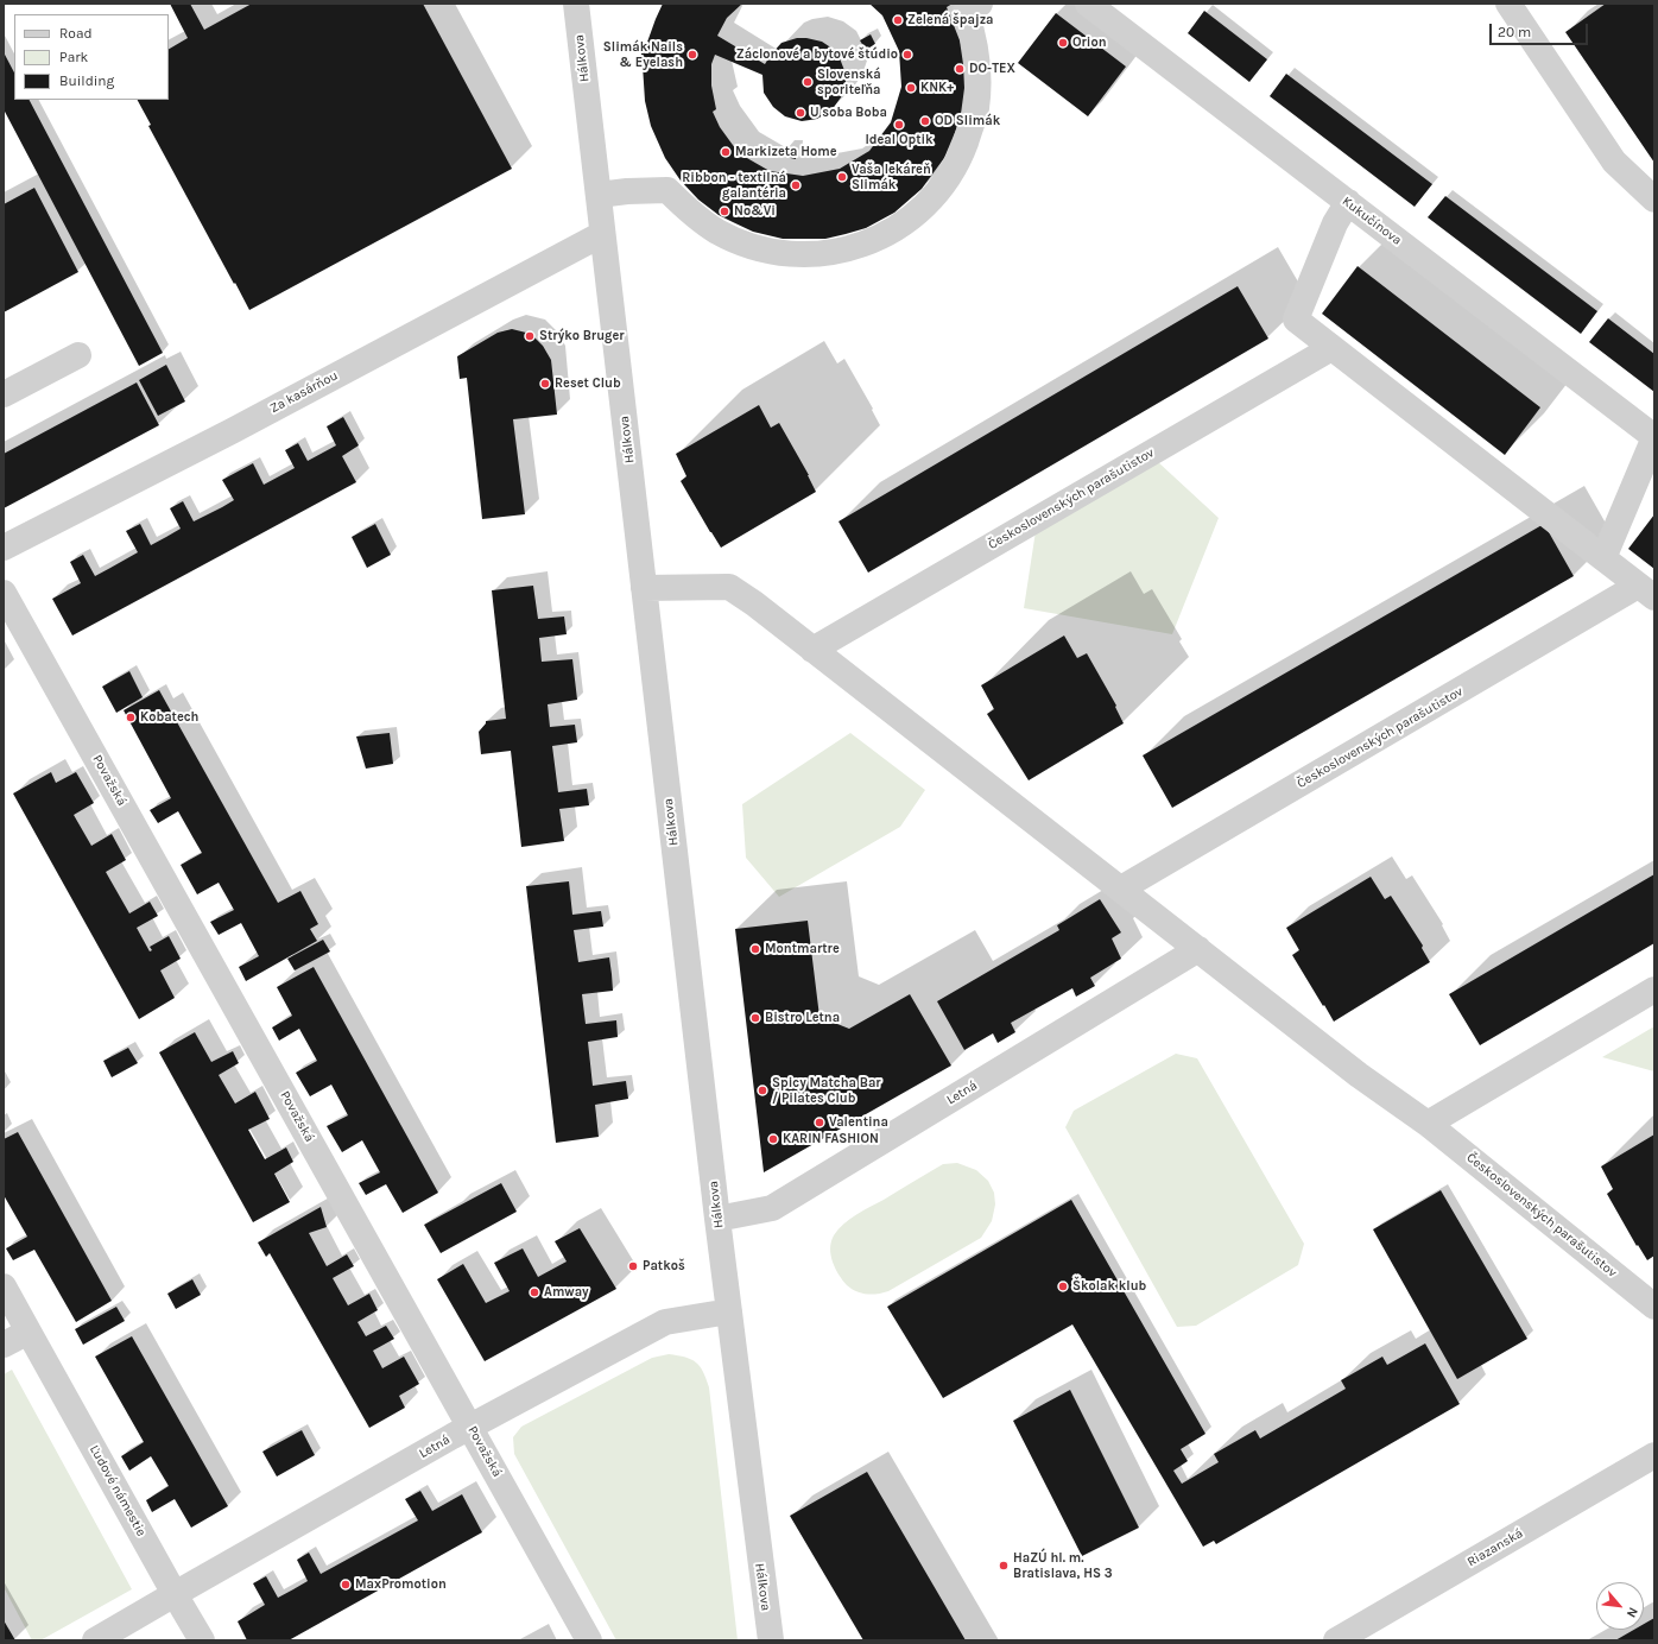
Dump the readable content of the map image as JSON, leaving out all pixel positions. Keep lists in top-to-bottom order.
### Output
{
  "streets": {
    "street": [
      "Hálkova",
      "Kukučínova",
      "Za kasárňou",
      "Československých parašutistov",
      "Považská",
      "Letná",
      "Ľudové námestie",
      "Riazanská"
    ]
  },
  "crossings": [
    ["Hálkova", "Za kasárňou"],
    ["Hálkova", "Československých parašutistov"],
    ["Hálkova", "Letná"],
    ["Československých parašutistov", "Letná"],
    ["Považská", "Letná"],
    ["Letná", "Ľudové námestie"]
  ],
  "places": [
    "Zelená špajza",
    "Orion",
    "Slimák Nails & Eyelash",
    "Záclonové a bytové štúdio",
    "DO-TEX",
    "Slovenská sporiteľňa",
    "KNK+",
    "U soba Boba",
    "OD Slimák",
    "Ideal Optik",
    "Markizeta Home",
    "Vaša lekáreň Slimák",
    "Ribbon - textilná galantéria",
    "No&Vi",
    "Strýko Bruger",
    "Reset Club",
    "Kobatech",
    "Montmartre",
    "Bistro Letna",
    "Spicy Matcha Bar / Pilates Club",
    "Valentina",
    "KARIN FASHION",
    "Patkoš",
    "Školak klub",
    "Amway",
    "HaZÚ hl. m. Bratislava, HS 3",
    "MaxPromotion"
  ],
  "legend": ["Road", "Park", "Building"],
  "scale_bar": "20 m",
  "north": "bottom right"
}
